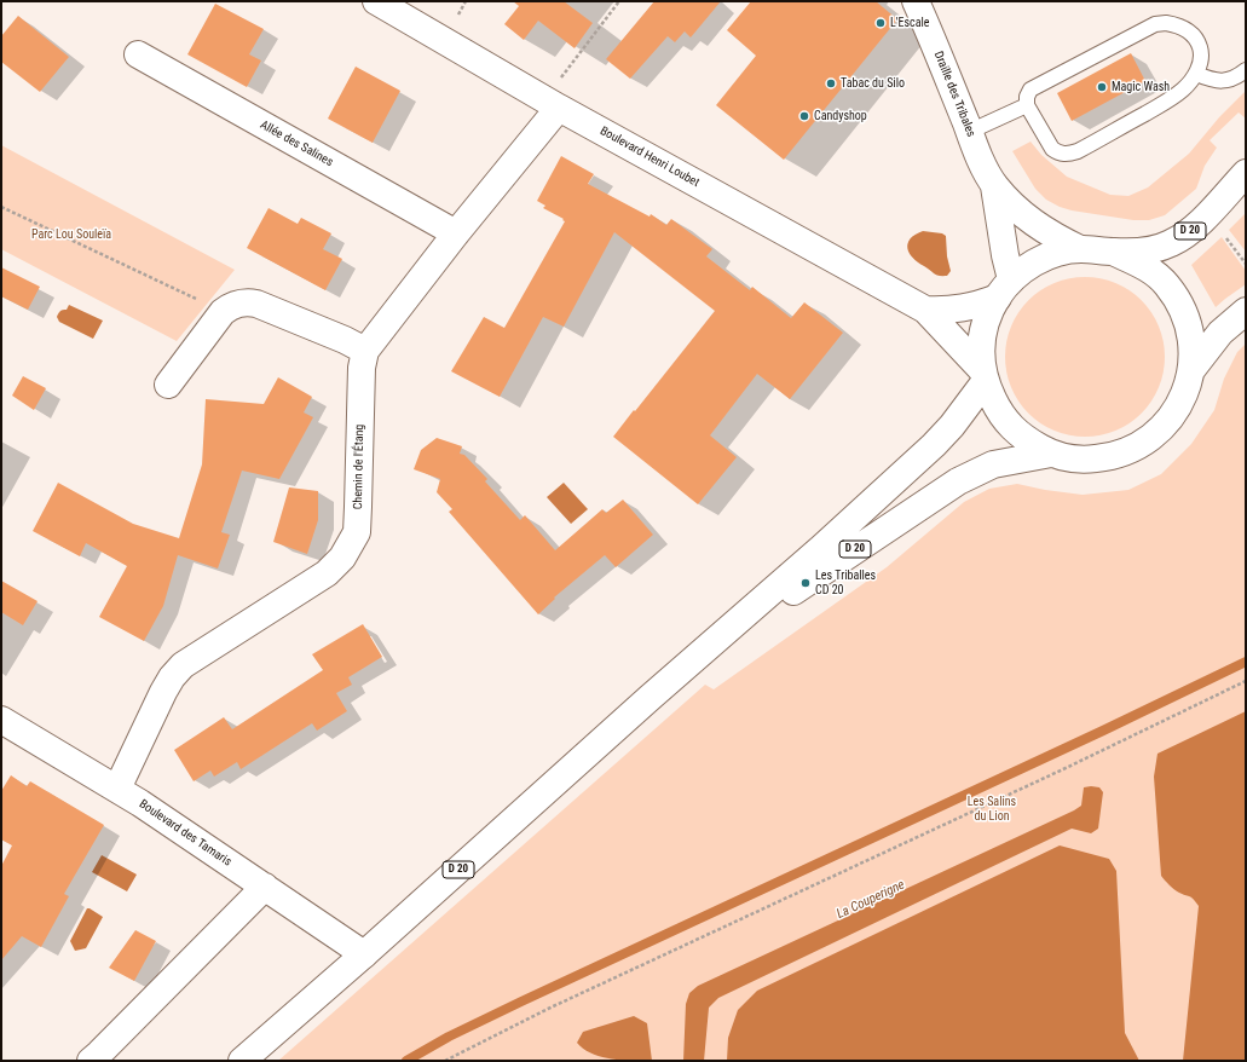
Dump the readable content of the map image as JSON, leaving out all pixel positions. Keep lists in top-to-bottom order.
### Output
{
  "streets": {
    "street": [
      "Draille des Tribales",
      "Allée des Salines",
      "Boulevard Henri Loubet",
      "D 20",
      "Chemin de l'Étang",
      "Boulevard des Tamaris"
    ]
  },
  "crossings": [
    ["Draille des Tribales", "Boulevard Henri Loubet"],
    ["Allée des Salines", "Chemin de l'Étang"],
    ["Boulevard Henri Loubet", "D 20"],
    ["Boulevard Henri Loubet", "Chemin de l'Étang"],
    ["D 20", "Boulevard des Tamaris"],
    ["Chemin de l'Étang", "Boulevard des Tamaris"]
  ],
  "water": ["La Couperigne"],
  "parks": ["Parc Lou Souleïa", "Les Salins du Lion"],
  "places": [
    "L'Escale",
    "Tabac du Silo",
    "Magic Wash",
    "Candyshop",
    "Les Triballes CD 20"
  ]
}
